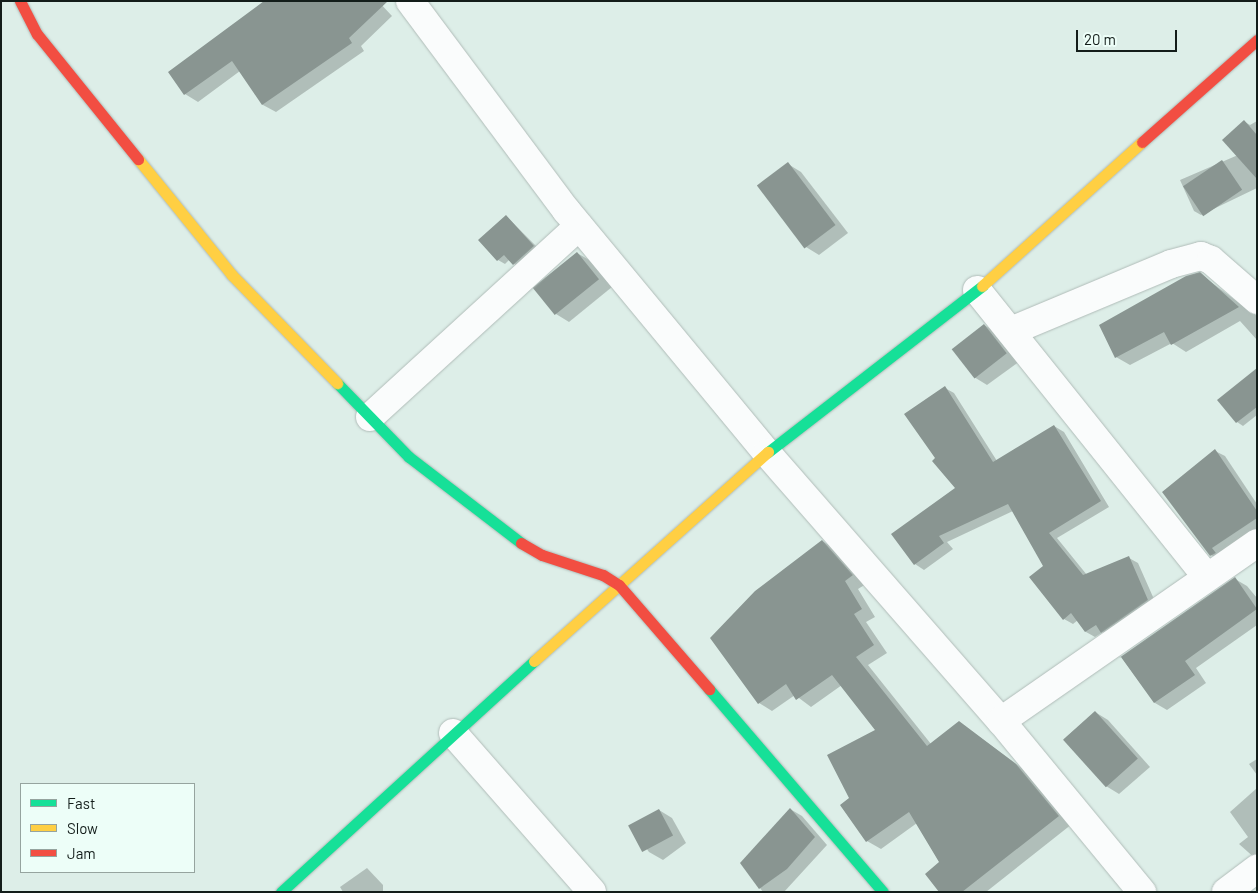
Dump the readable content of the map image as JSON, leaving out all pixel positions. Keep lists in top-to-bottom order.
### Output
{
  "legend": ["Fast", "Slow", "Jam"],
  "scale_bar": "20 m"
}
